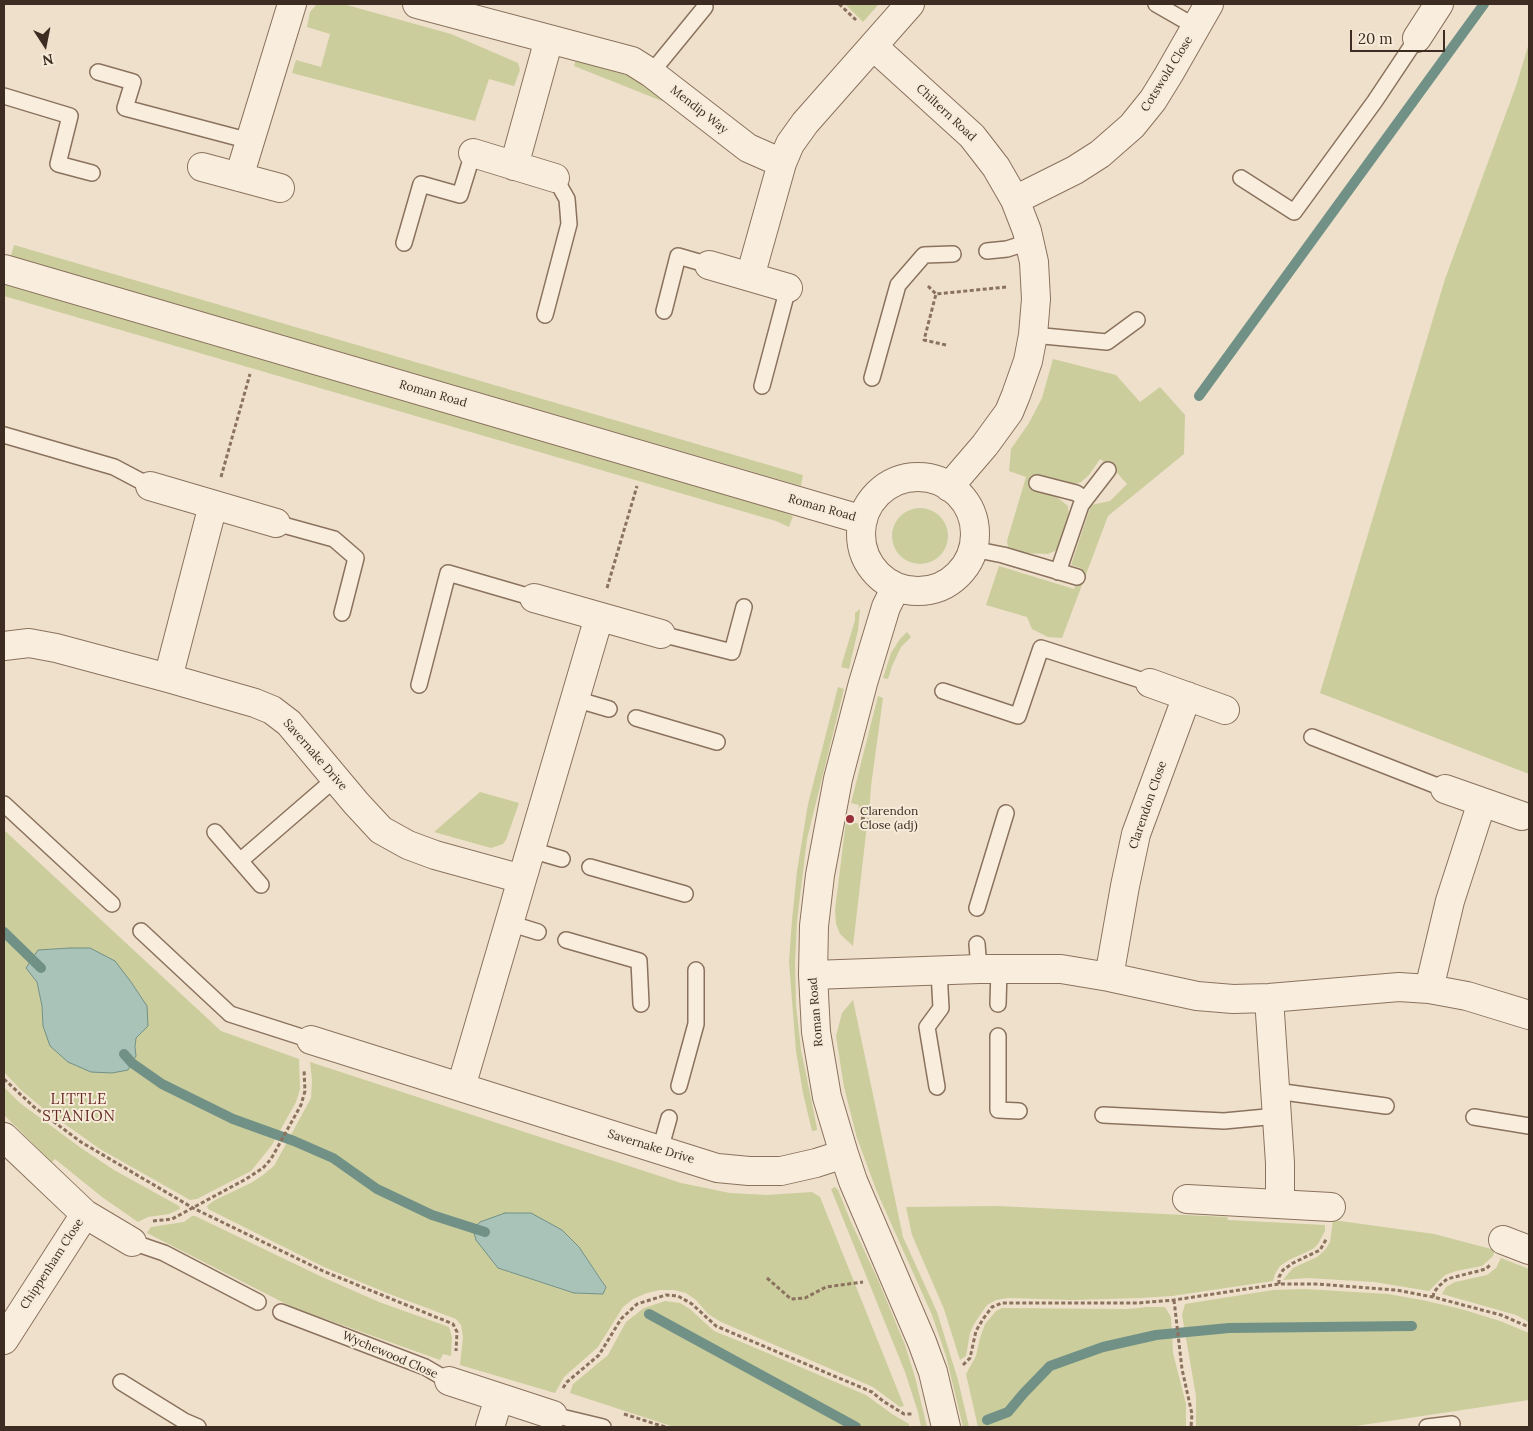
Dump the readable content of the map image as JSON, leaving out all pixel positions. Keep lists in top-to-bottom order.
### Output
{
  "streets": {
    "street": [
      "Cotswold Close",
      "Mendip Way",
      "Chiltern Road",
      "Roman Road",
      "Savernake Drive",
      "Clarendon Close",
      "Chippenham Close",
      "Wychewood Close"
    ]
  },
  "crossings": [
    ["Cotswold Close", "Chiltern Road"],
    ["Chiltern Road", "Roman Road"],
    ["Roman Road", "Savernake Drive"]
  ],
  "districts": ["LITTLE STANION"],
  "places": ["Clarendon Close (adj)"],
  "scale_bar": "20 m",
  "north": "bottom"
}
